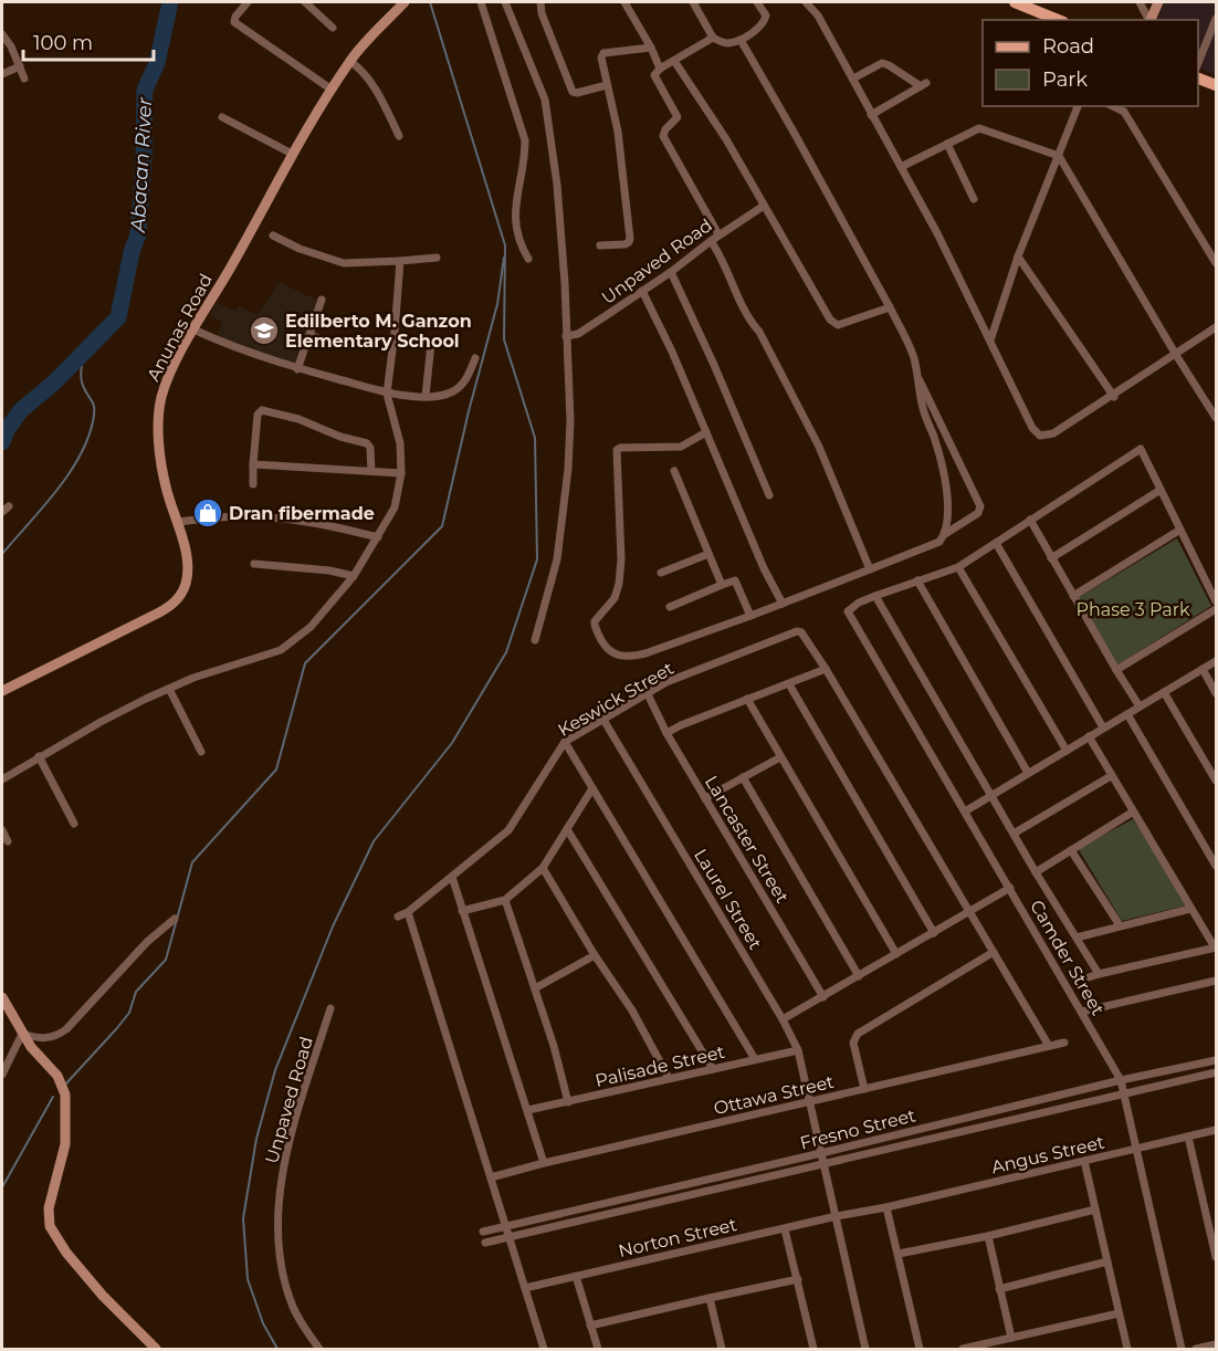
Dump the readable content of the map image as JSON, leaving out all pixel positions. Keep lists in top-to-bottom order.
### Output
{
  "streets": {
    "street": [
      "Unpaved Road",
      "Anunas Road",
      "Keswick Street",
      "Lancaster Street",
      "Laurel Street",
      "Camder Street",
      "Palisade Street",
      "Ottawa Street",
      "Fresno Street",
      "Angus Street",
      "Norton Street"
    ]
  },
  "crossings": [
    ["Keswick Street", "Lancaster Street"],
    ["Keswick Street", "Laurel Street"],
    ["Laurel Street", "Palisade Street"],
    ["Laurel Street", "Ottawa Street"],
    ["Laurel Street", "Fresno Street"],
    ["Laurel Street", "Angus Street"],
    ["Laurel Street", "Norton Street"],
    ["Camder Street", "Fresno Street"],
    ["Camder Street", "Angus Street"],
    ["Angus Street", "Norton Street"]
  ],
  "water": ["Abacan River"],
  "parks": ["Phase 3 Park"],
  "places": {
    "school or university": ["Edilberto M. Ganzon Elementary School"],
    "shop": ["Dran fibermade"]
  },
  "legend": ["Road", "Park"],
  "scale_bar": "100 m"
}
